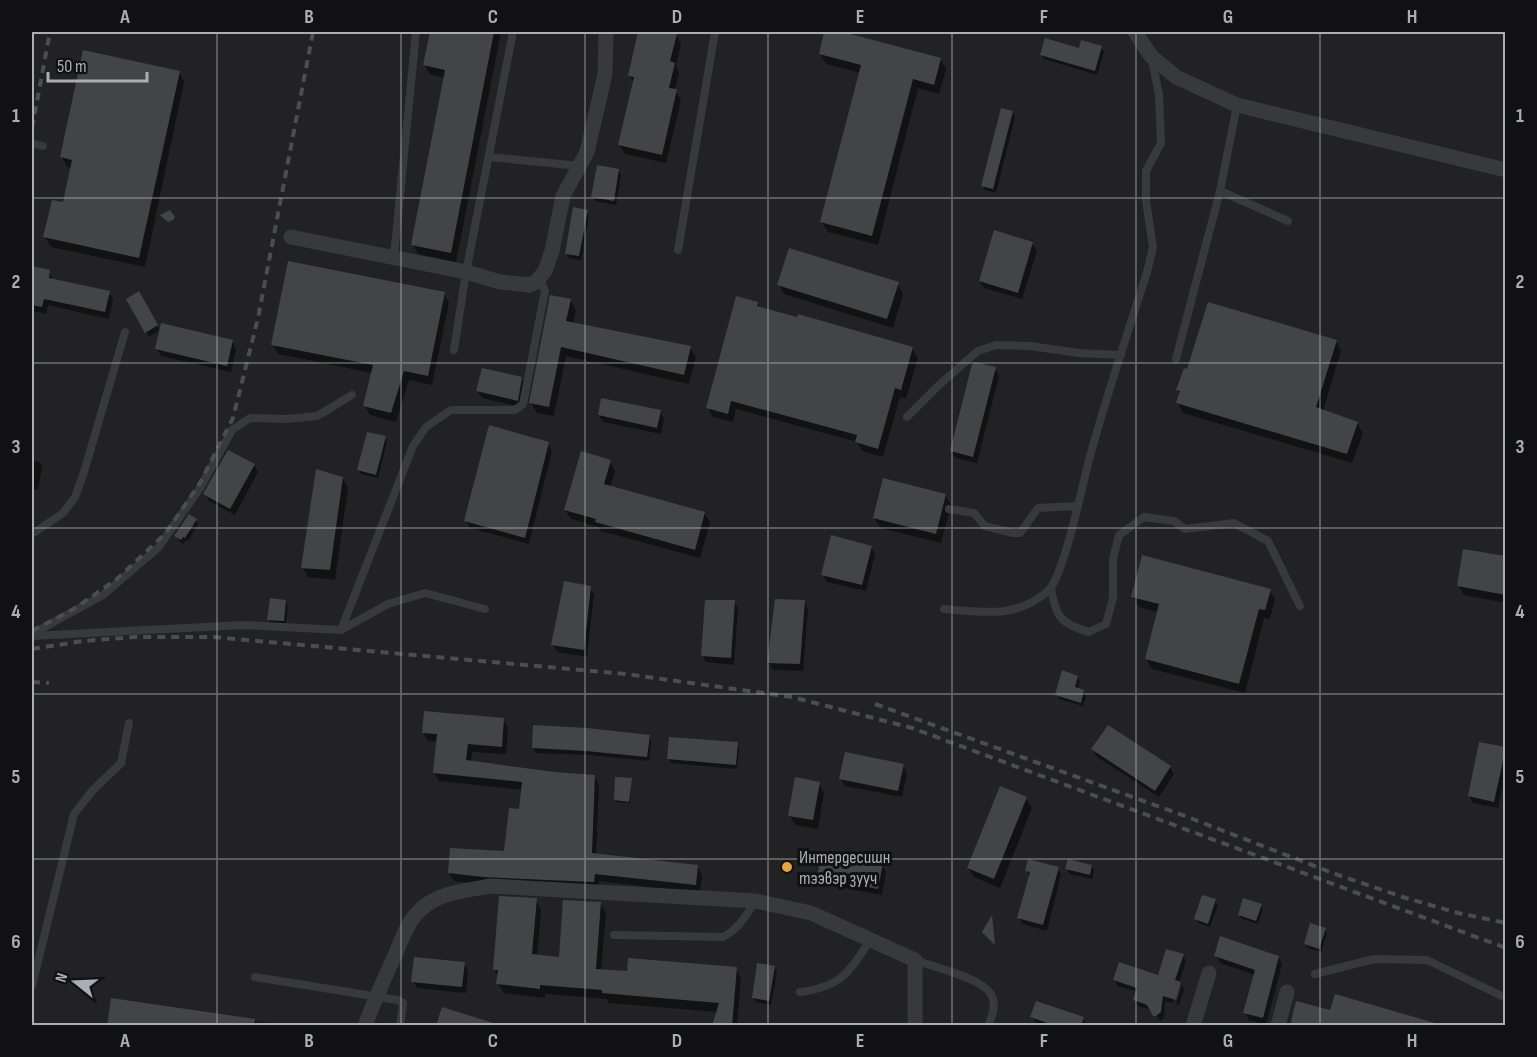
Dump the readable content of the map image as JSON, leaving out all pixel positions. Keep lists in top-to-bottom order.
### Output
{
  "places": ["Интердесишн тээвэр зууч"],
  "scale_bar": "50 m",
  "north": "left",
  "grid": {
    "columns": [
      "A",
      "B",
      "C",
      "D",
      "E",
      "F",
      "G",
      "H"
    ],
    "rows": [
      "1",
      "2",
      "3",
      "4",
      "5",
      "6"
    ]
  }
}
